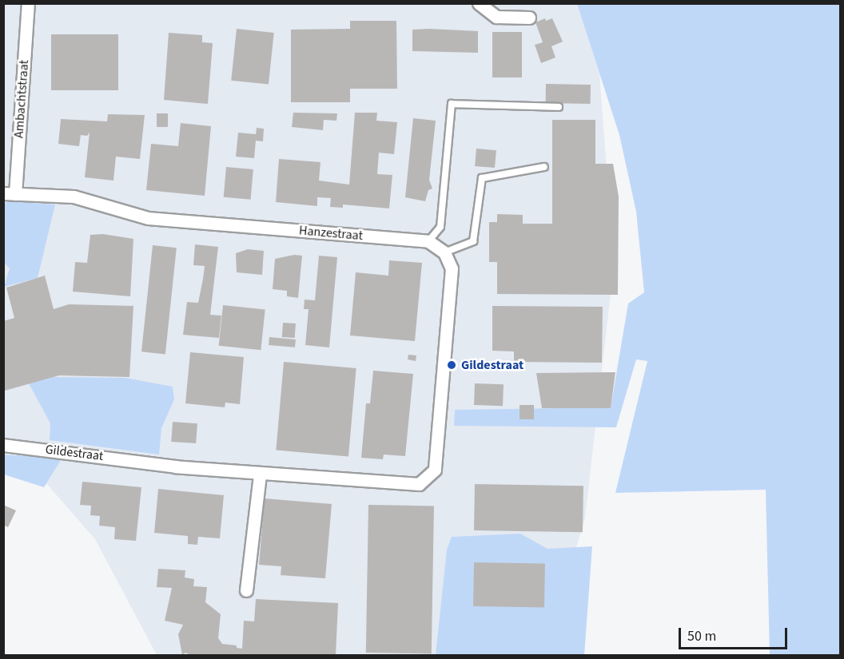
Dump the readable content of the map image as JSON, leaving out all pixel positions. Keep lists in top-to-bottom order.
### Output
{
  "streets": {
    "street": ["Ambachtstraat", "Hanzestraat", "Gildestraat"]
  },
  "crossings": [
    ["Ambachtstraat", "Hanzestraat"]
  ],
  "places": ["Gildestraat"],
  "scale_bar": "50 m"
}
